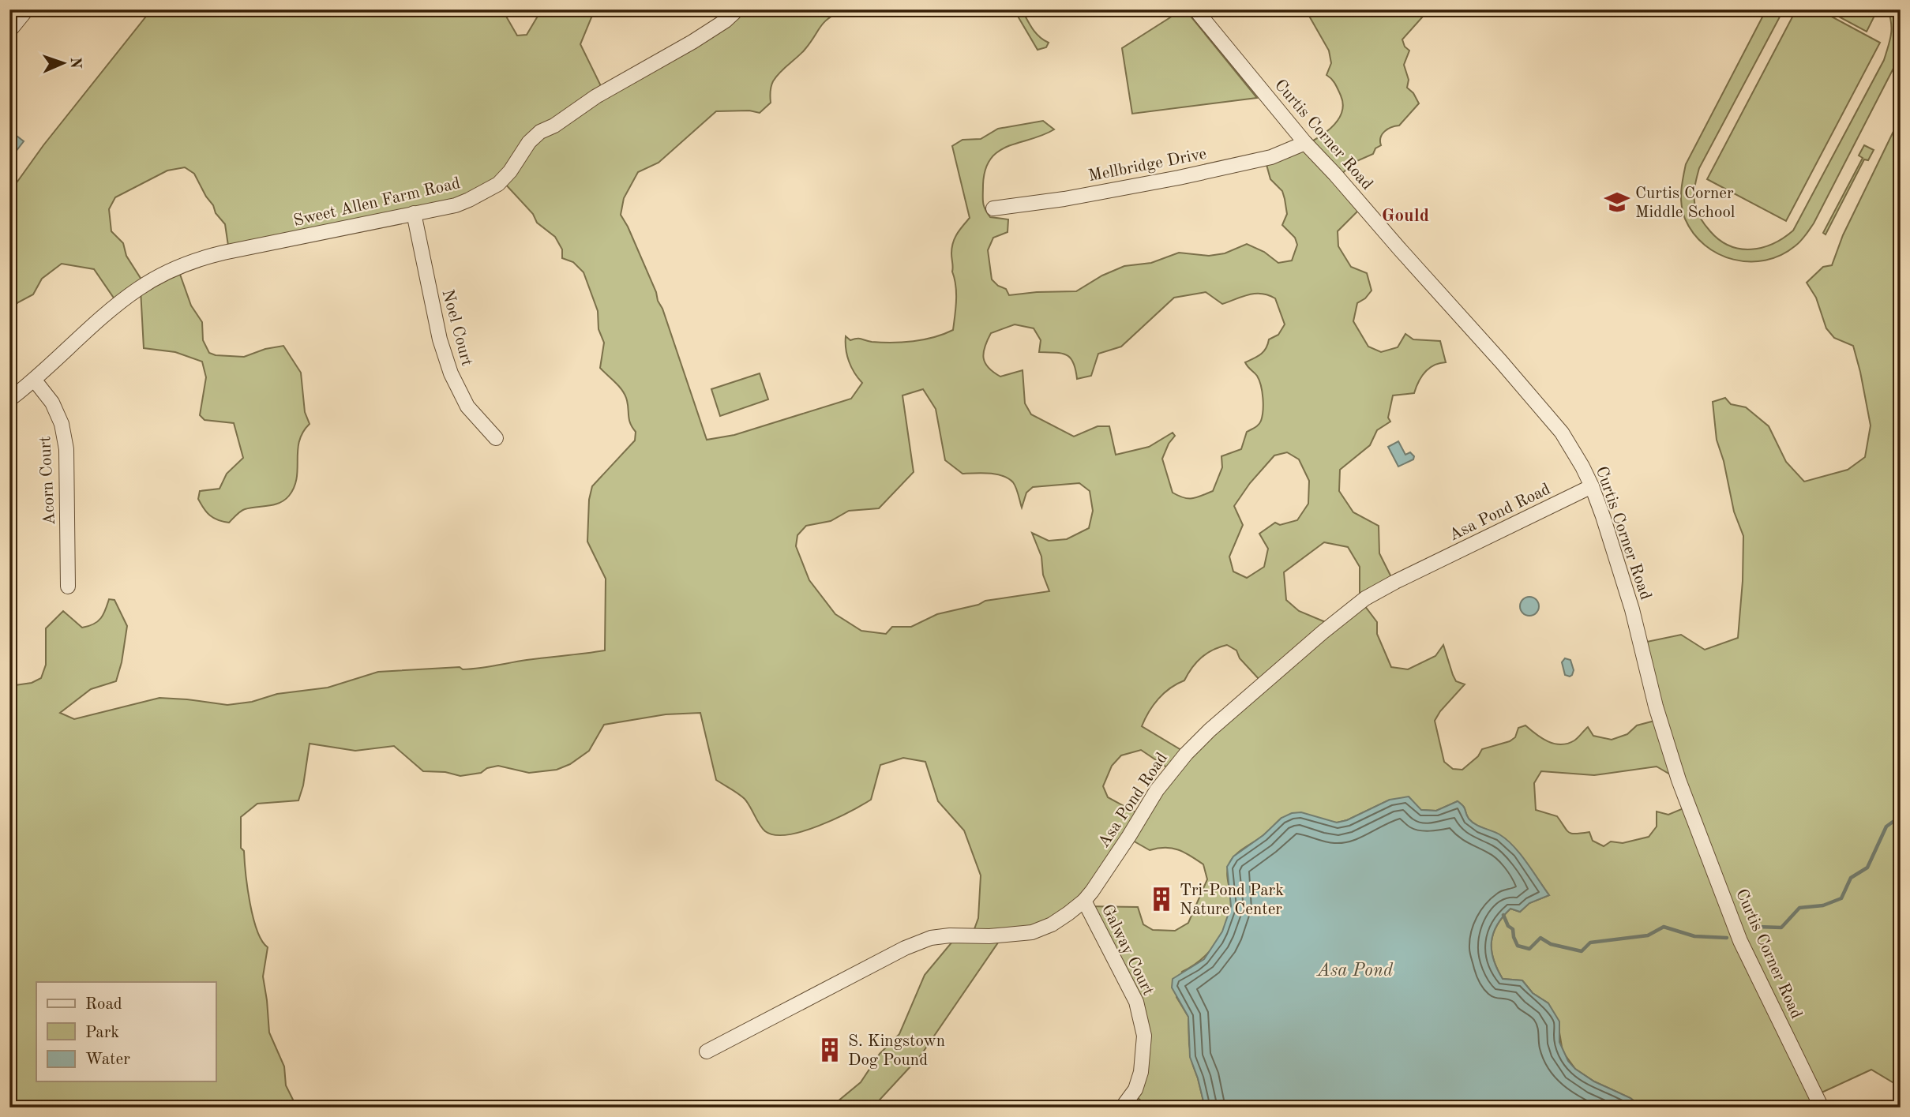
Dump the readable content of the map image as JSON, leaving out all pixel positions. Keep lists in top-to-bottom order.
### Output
{
  "streets": {
    "street": [
      "Curtis Corner Road",
      "Mellbridge Drive",
      "Sweet Allen Farm Road",
      "Noel Court",
      "Acorn Court",
      "Asa Pond Road",
      "Galway Court"
    ]
  },
  "crossings": [
    ["Curtis Corner Road", "Mellbridge Drive"],
    ["Curtis Corner Road", "Asa Pond Road"],
    ["Sweet Allen Farm Road", "Noel Court"],
    ["Sweet Allen Farm Road", "Acorn Court"],
    ["Asa Pond Road", "Galway Court"]
  ],
  "districts": ["Gould"],
  "water": ["Asa Pond"],
  "places": {
    "school or university": ["Curtis Corner Middle School"],
    "building": ["Tri-Pond Park Nature Center", "S. Kingstown Dog Pound"]
  },
  "legend": ["Road", "Park", "Water"],
  "north": "right"
}
